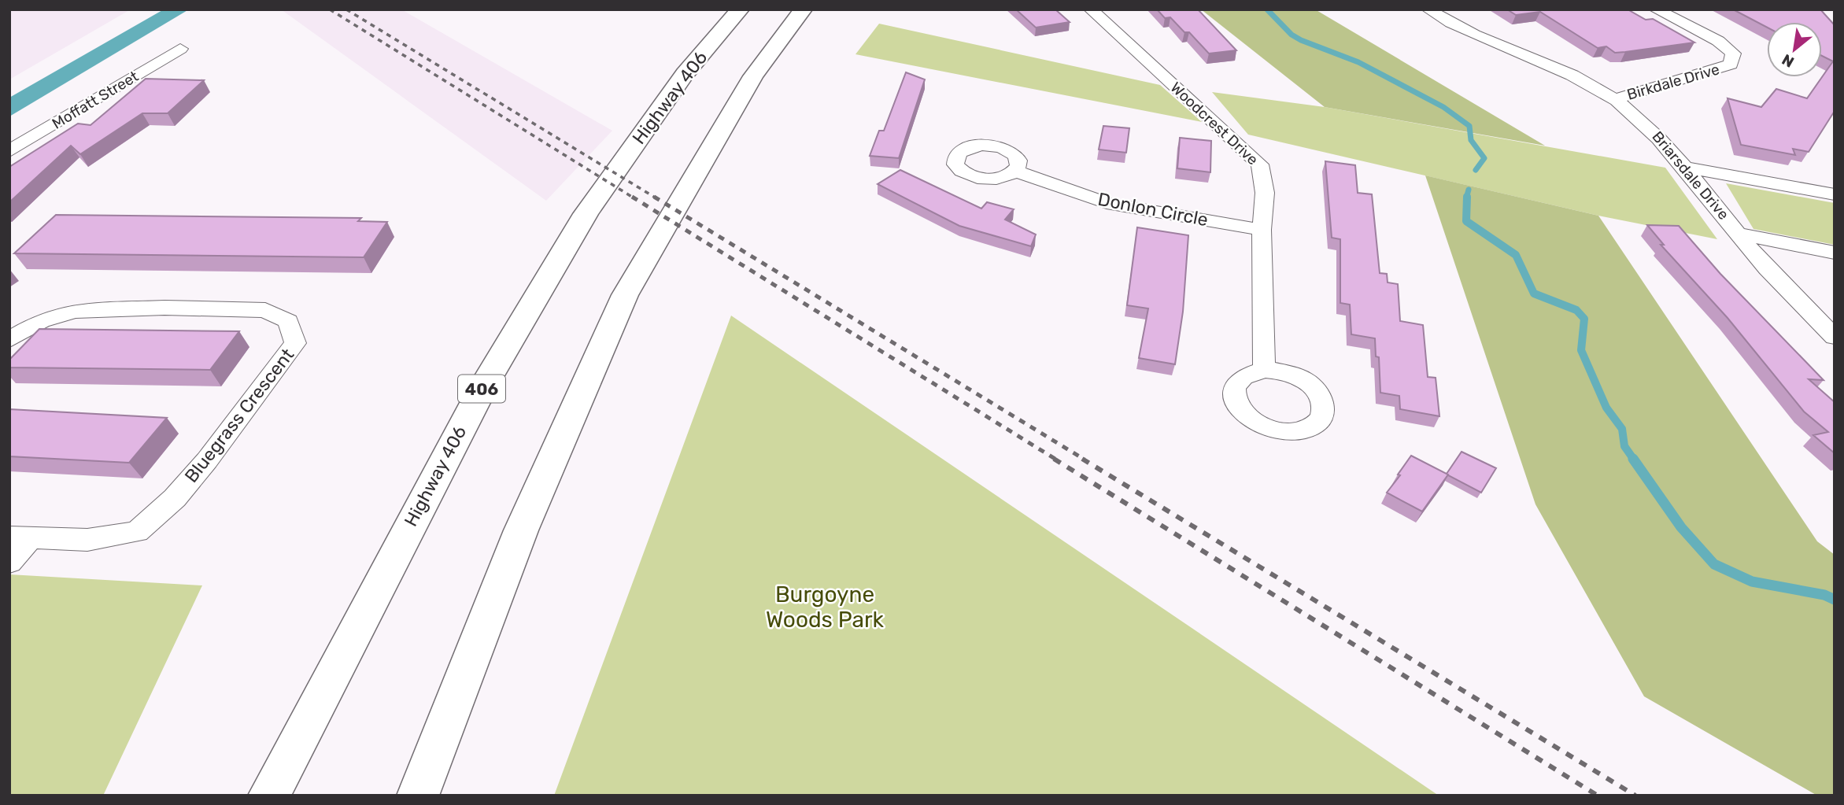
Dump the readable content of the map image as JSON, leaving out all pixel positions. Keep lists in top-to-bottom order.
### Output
{
  "streets": {
    "highway": ["Highway 406", "406"],
    "street": [
      "Birkdale Drive",
      "Moffatt Street",
      "Woodcrest Drive",
      "Briarsdale Drive",
      "Donlon Circle",
      "Bluegrass Crescent"
    ]
  },
  "crossings": [
    ["Birkdale Drive", "Briarsdale Drive"],
    ["Woodcrest Drive", "Donlon Circle"]
  ],
  "parks": ["Burgoyne Woods Park"],
  "north": "bottom left"
}
